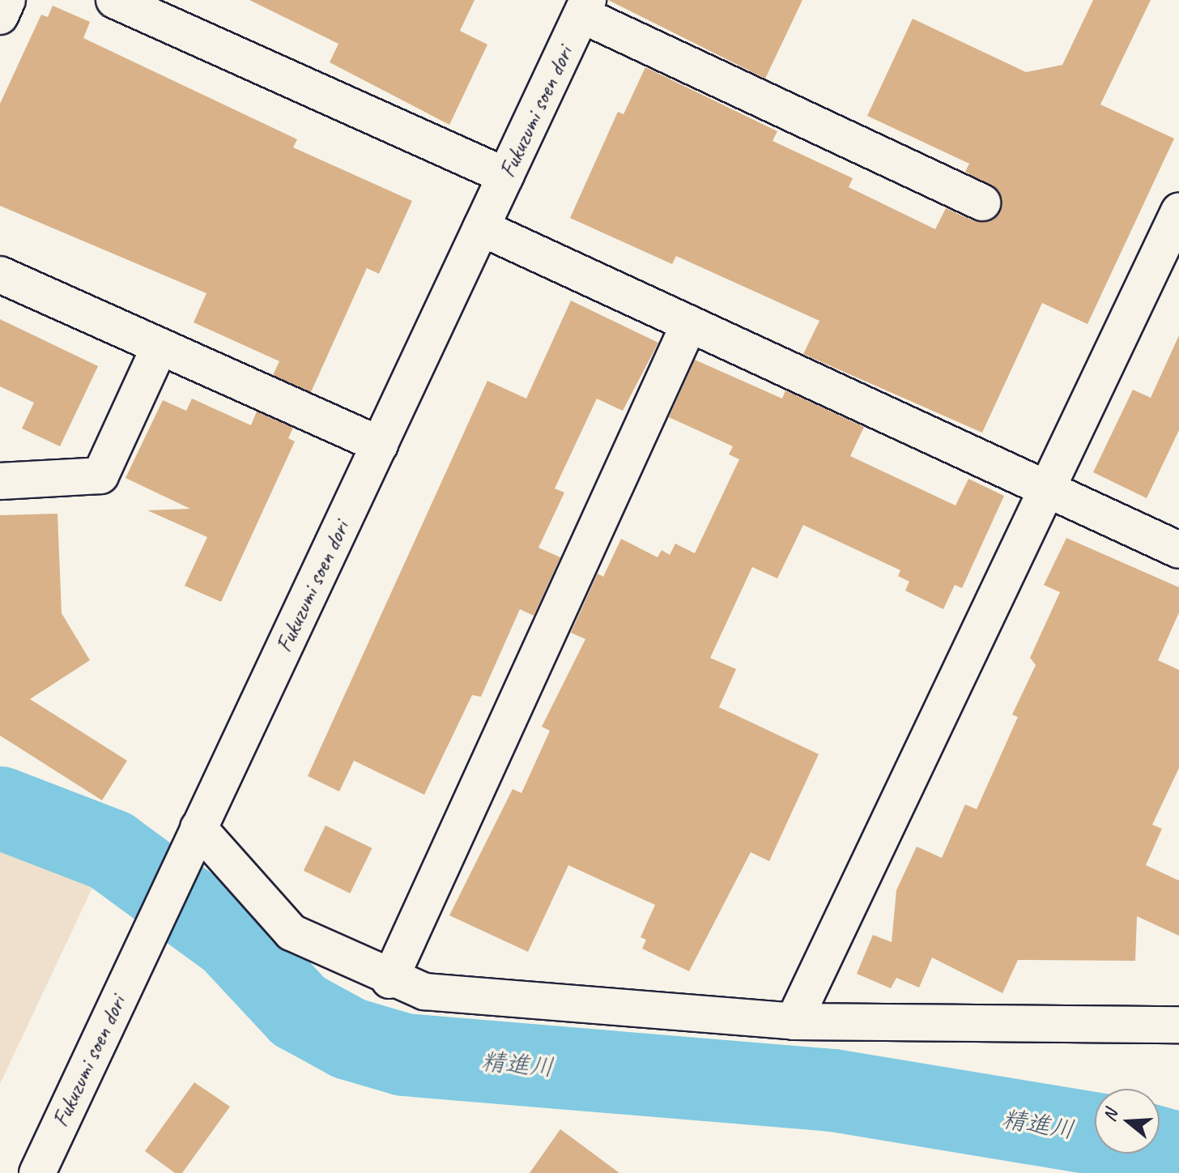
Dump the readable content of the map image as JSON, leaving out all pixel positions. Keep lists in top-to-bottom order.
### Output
{
  "streets": {
    "street": ["Fukuzumi soen dori"]
  },
  "water": ["精進川"],
  "north": "left"
}
